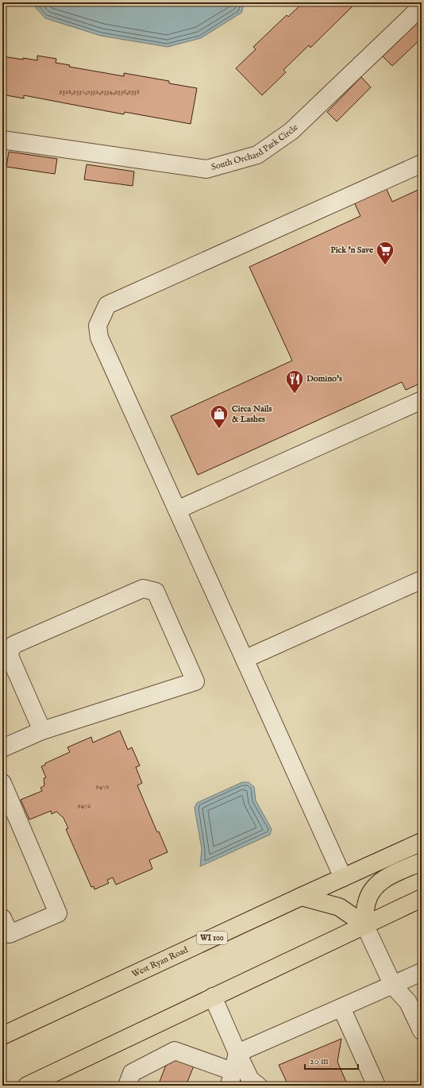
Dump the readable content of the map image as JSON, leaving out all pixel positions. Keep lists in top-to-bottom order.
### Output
{
  "streets": {
    "main road": ["WI 100", "West Ryan Road"],
    "lane": ["South Orchard Park Circle"]
  },
  "places": {
    "supermarket": ["Pick 'n Save"],
    "restaurant": ["Domino's"],
    "shop": ["Circa Nails & Lashes"]
  },
  "house_numbers": ["9328,9330,9332,9334,9336,9338", "9472", "9472"],
  "scale_bar": "20 m"
}
